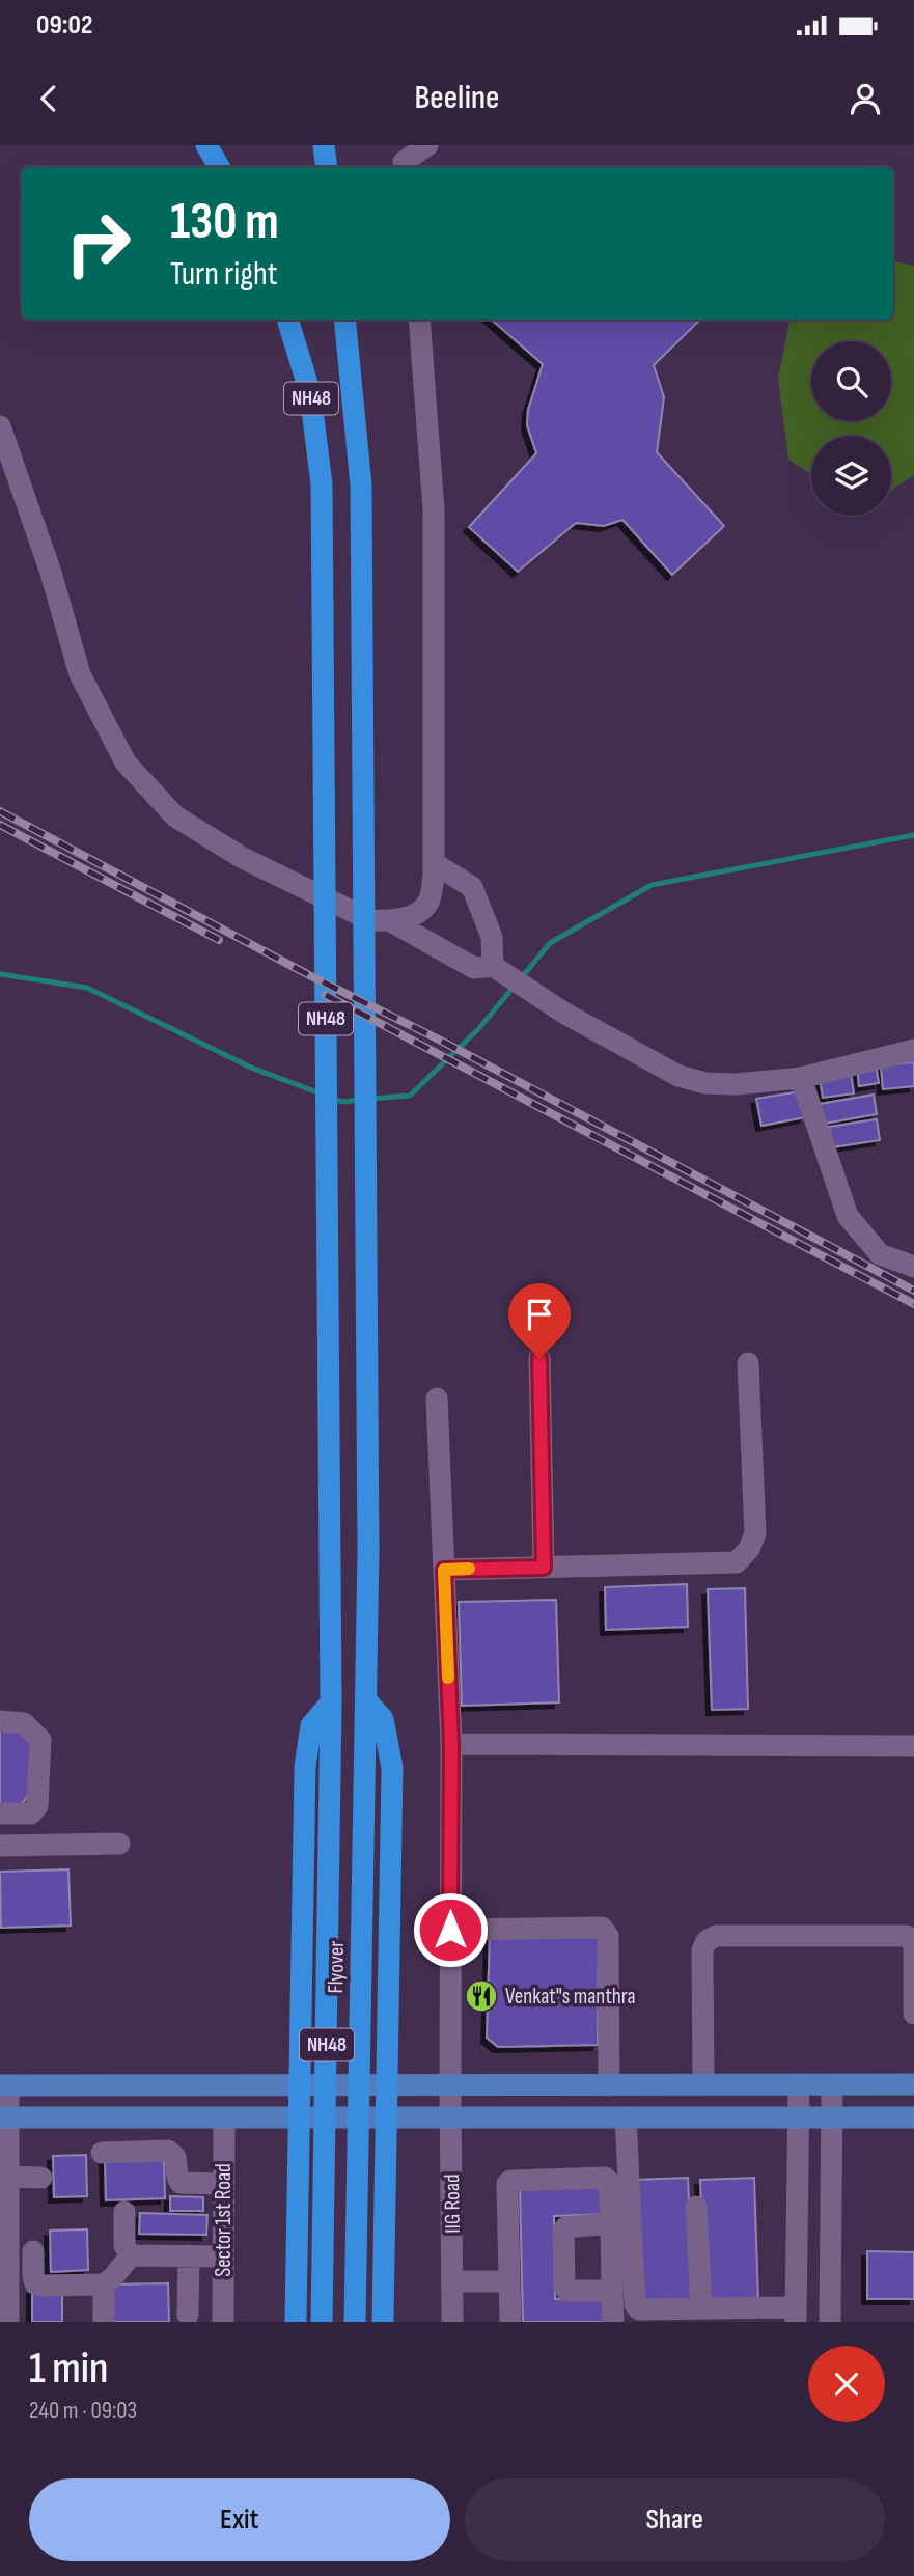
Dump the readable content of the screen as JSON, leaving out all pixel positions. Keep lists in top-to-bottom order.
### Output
{
  "streets": {
    "highway": ["NH48", "Flyover"],
    "street": ["IIG Road", "Sector 1st Road"]
  },
  "crossings": [
    ["NH48", "Flyover"]
  ],
  "places": {
    "restaurant": ["Venkat\"s manthra"]
  },
  "page": {
    "status": "09:02",
    "header": "Beeline",
    "turn": ["130 m", "Turn right"],
    "heading": ["1 min", "240 m · 09:03"],
    "buttons": ["Exit", "Share"]
  }
}
